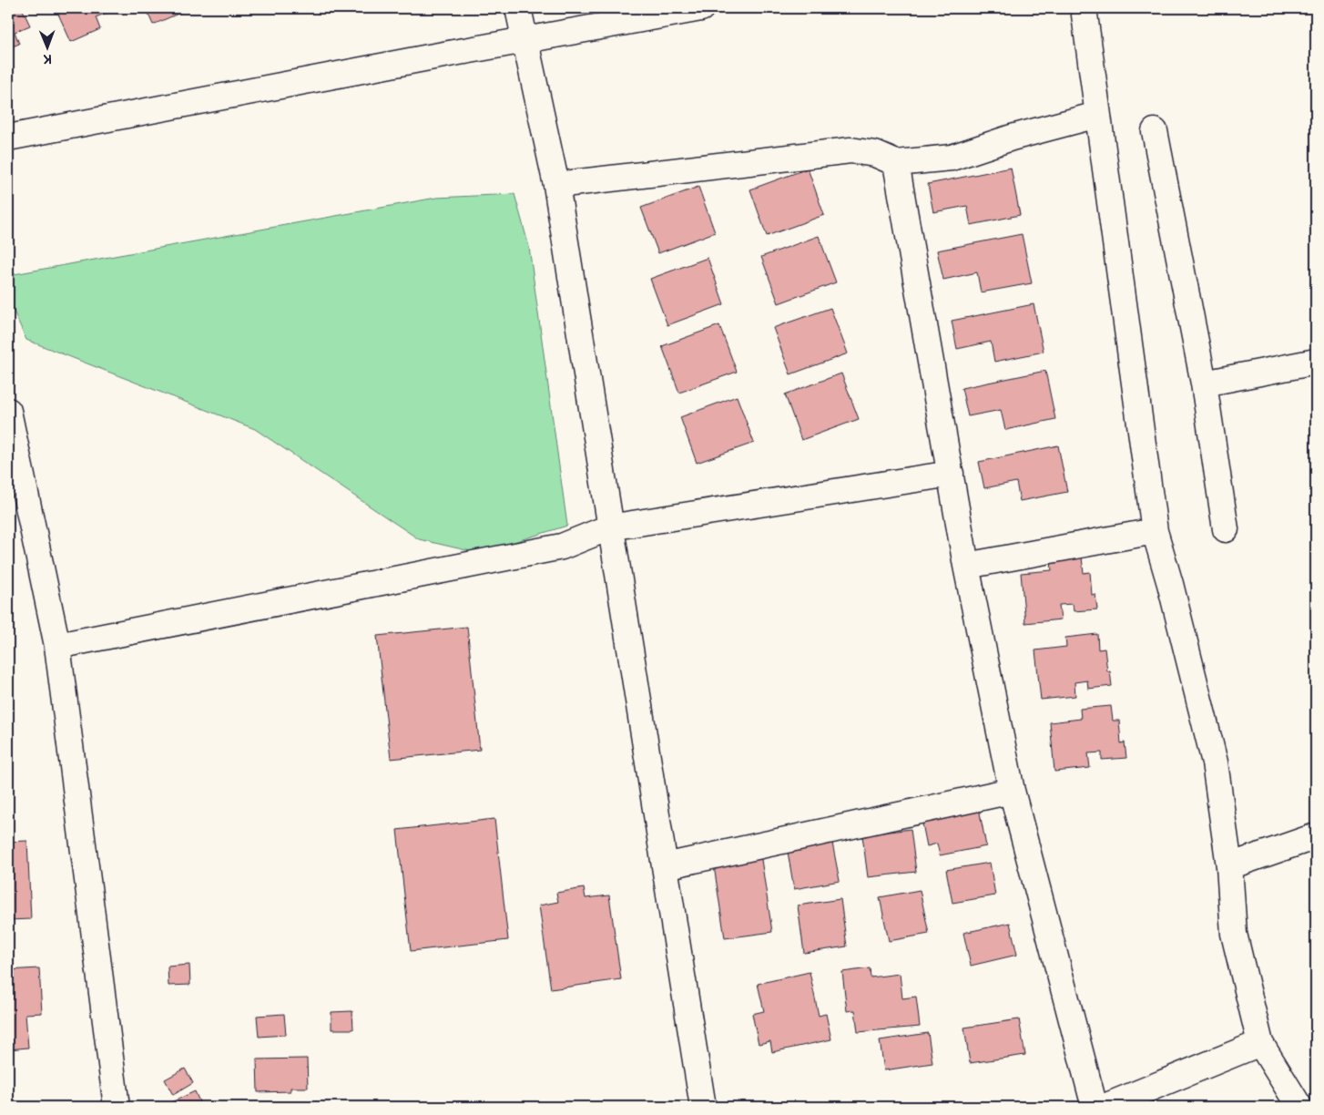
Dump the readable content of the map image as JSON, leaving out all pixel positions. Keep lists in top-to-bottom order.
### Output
{
  "north": "bottom"
}
